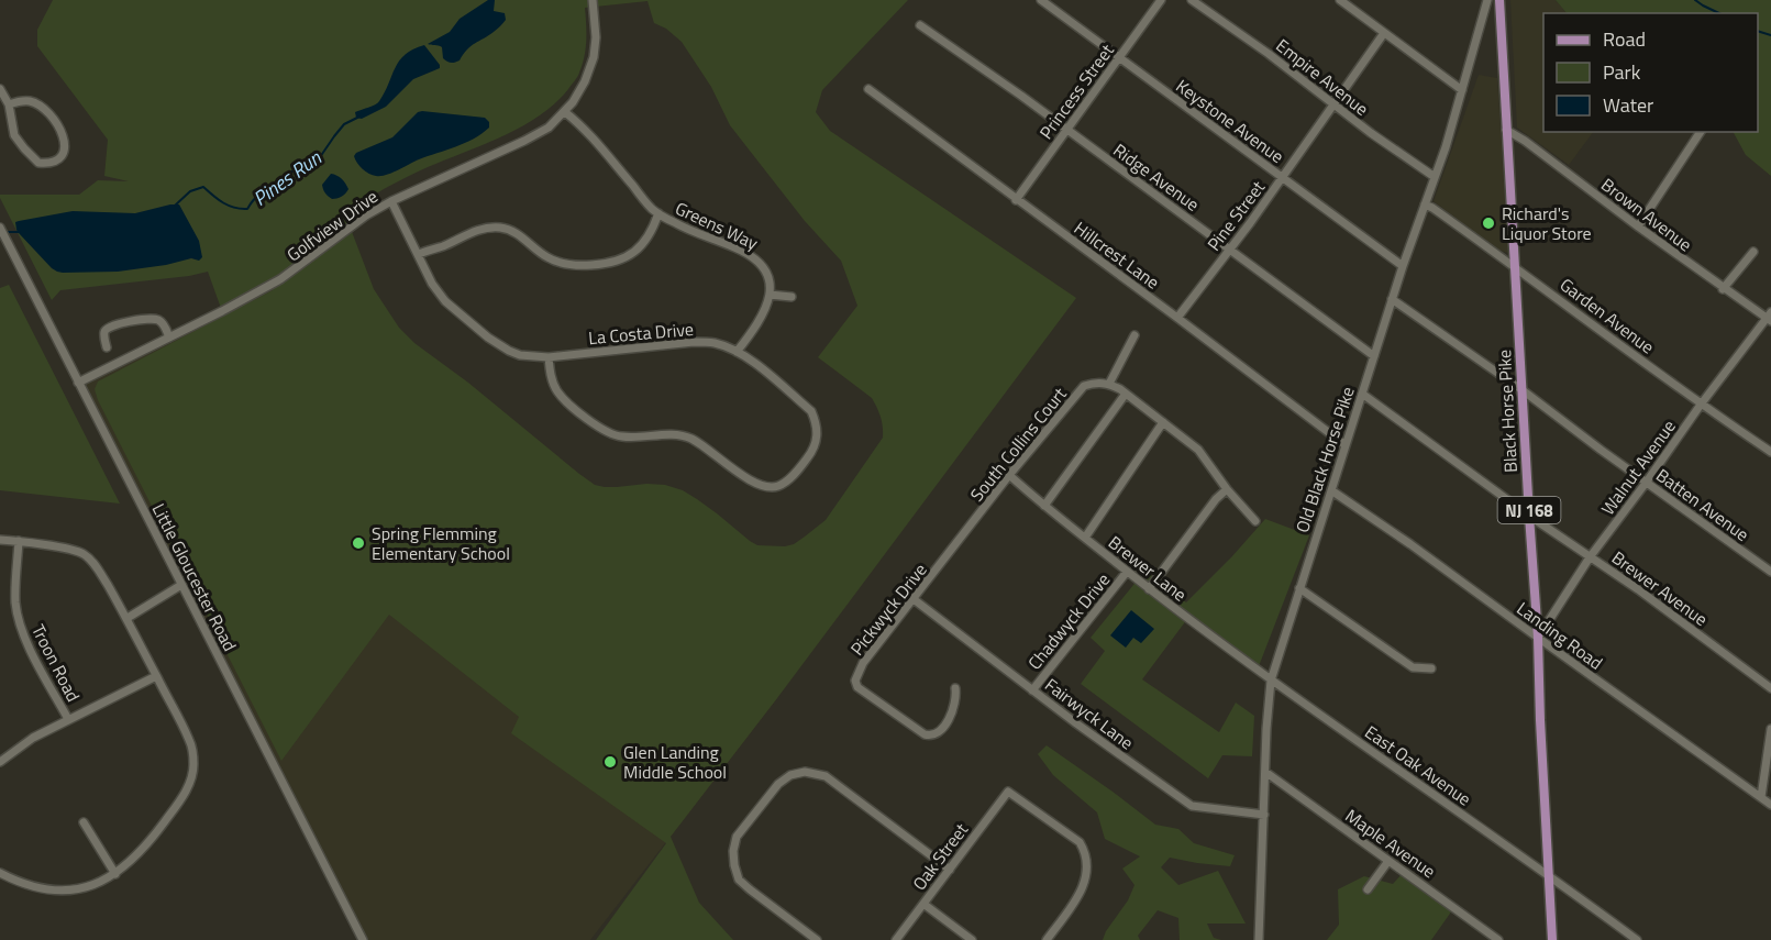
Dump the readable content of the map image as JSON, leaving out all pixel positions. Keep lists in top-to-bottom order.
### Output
{
  "streets": {
    "main road": ["Black Horse Pike", "NJ 168"],
    "street": [
      "Empire Avenue",
      "Princess Street",
      "Keystone Avenue",
      "Ridge Avenue",
      "Brown Avenue",
      "Pine Street",
      "Golfview Drive",
      "Greens Way",
      "Hillcrest Lane",
      "Garden Avenue",
      "La Costa Drive",
      "South Collins Court",
      "Old Black Horse Pike",
      "Walnut Avenue",
      "Batten Avenue",
      "Brewer Lane",
      "Little Gloucester Road",
      "Brewer Avenue",
      "Pickwyck Drive",
      "Chadwyck Drive",
      "Landing Road",
      "Troon Road",
      "Fairwyck Lane",
      "East Oak Avenue",
      "Maple Avenue",
      "Oak Street"
    ]
  },
  "crossings": [
    ["Empire Avenue", "Pine Street"],
    ["Empire Avenue", "Old Black Horse Pike"],
    ["Princess Street", "Keystone Avenue"],
    ["Princess Street", "Ridge Avenue"],
    ["Princess Street", "Hillcrest Lane"],
    ["Keystone Avenue", "Pine Street"],
    ["Keystone Avenue", "Old Black Horse Pike"],
    ["Ridge Avenue", "Pine Street"],
    ["Ridge Avenue", "Old Black Horse Pike"],
    ["Brown Avenue", "Black Horse Pike"],
    ["Brown Avenue", "Walnut Avenue"],
    ["Pine Street", "Hillcrest Lane"],
    ["Golfview Drive", "Greens Way"],
    ["Golfview Drive", "La Costa Drive"],
    ["Golfview Drive", "Little Gloucester Road"],
    ["Hillcrest Lane", "Old Black Horse Pike"],
    ["Garden Avenue", "Black Horse Pike"],
    ["Garden Avenue", "Old Black Horse Pike"],
    ["Garden Avenue", "Walnut Avenue"],
    ["Black Horse Pike", "Walnut Avenue"],
    ["Black Horse Pike", "Batten Avenue"],
    ["Black Horse Pike", "Brewer Avenue"],
    ["Black Horse Pike", "Landing Road"],
    ["Black Horse Pike", "East Oak Avenue"],
    ["South Collins Court", "Brewer Lane"],
    ["South Collins Court", "Pickwyck Drive"],
    ["Old Black Horse Pike", "Batten Avenue"],
    ["Old Black Horse Pike", "Brewer Lane"],
    ["Old Black Horse Pike", "Brewer Avenue"],
    ["Old Black Horse Pike", "Landing Road"],
    ["Old Black Horse Pike", "Fairwyck Lane"],
    ["Old Black Horse Pike", "East Oak Avenue"],
    ["Old Black Horse Pike", "Maple Avenue"],
    ["Walnut Avenue", "Batten Avenue"],
    ["Walnut Avenue", "Brewer Avenue"],
    ["Walnut Avenue", "Landing Road"],
    ["Brewer Lane", "Chadwyck Drive"],
    ["Brewer Lane", "East Oak Avenue"],
    ["Pickwyck Drive", "Fairwyck Lane"],
    ["Chadwyck Drive", "Fairwyck Lane"]
  ],
  "water": ["Pines Run"],
  "places": ["Richard's Liquor Store", "Spring Flemming Elementary School", "Glen Landing Middle School"],
  "legend": ["Road", "Park", "Water"]
}
